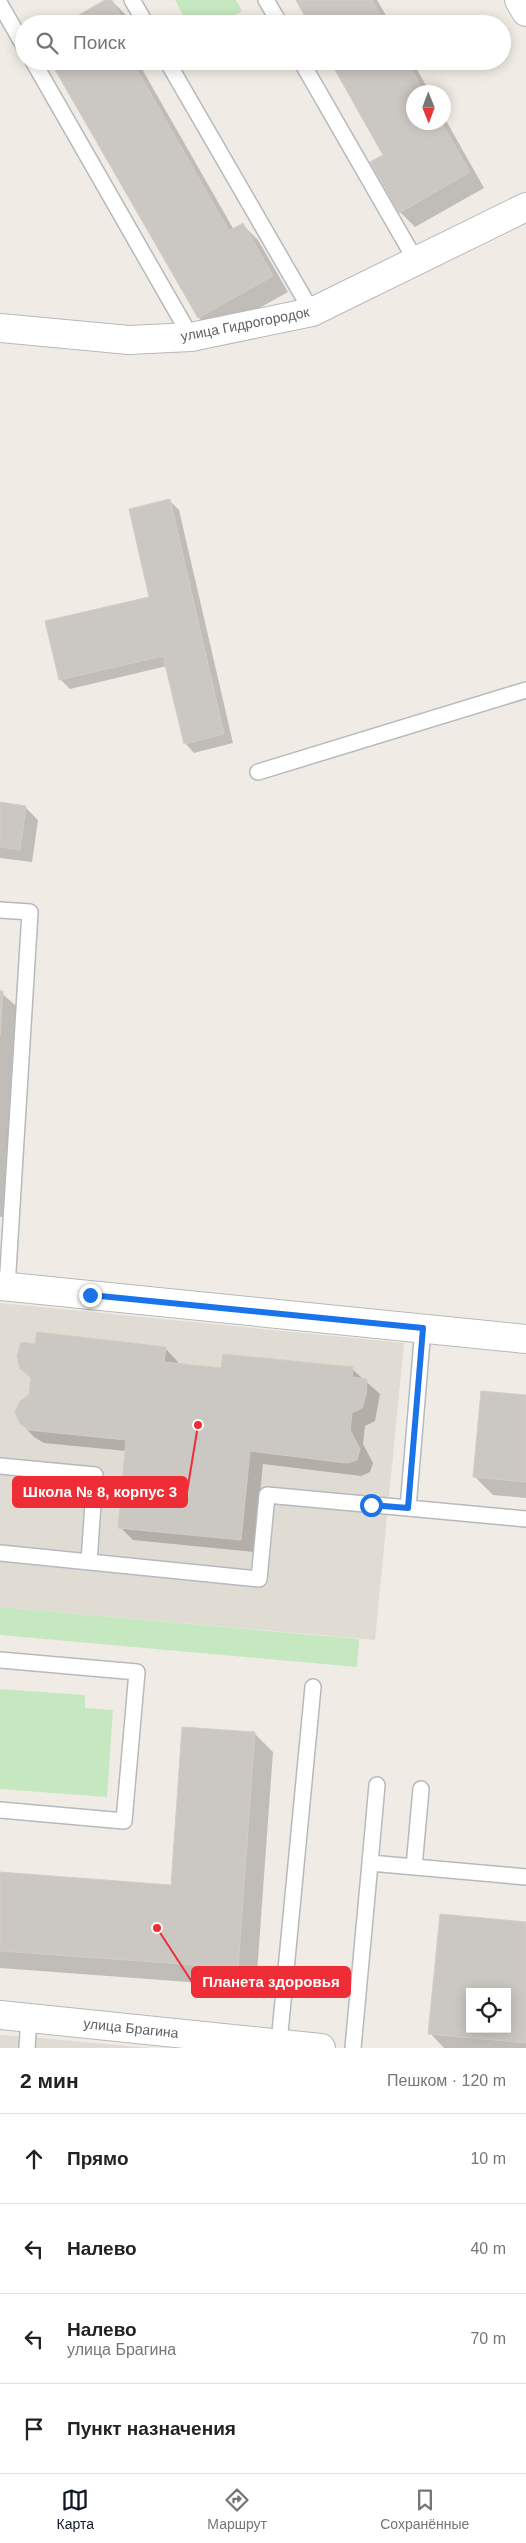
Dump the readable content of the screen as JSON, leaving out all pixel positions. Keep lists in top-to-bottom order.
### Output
{
  "streets": {
    "street": ["улица Гидрогородок", "улица Брагина"]
  },
  "places": ["Школа № 8, корпус 3", "Планета здоровья"],
  "north": "bottom",
  "page": {
    "search": "Поиск",
    "heading": ["2 мин", "Пешком · 120 m"],
    "list": [
      ["Прямо", "10 m"],
      ["Налево", "40 m"],
      ["Налево", "улица Брагина", "70 m"],
      "Пункт назначения"
    ],
    "nav": ["Карта", "Маршрут", "Сохранённые"]
  }
}
